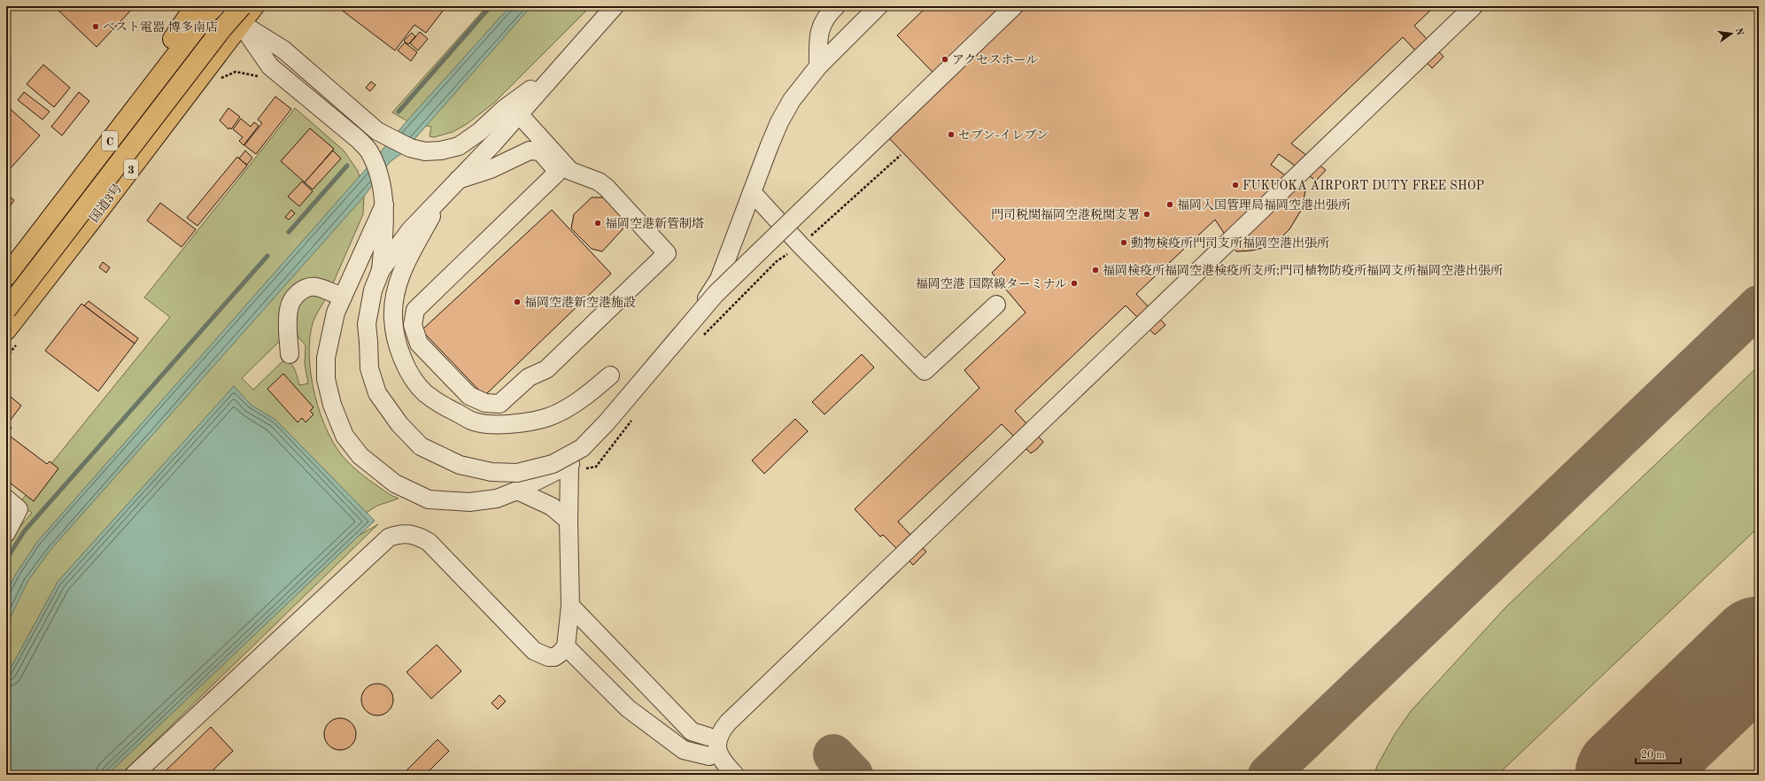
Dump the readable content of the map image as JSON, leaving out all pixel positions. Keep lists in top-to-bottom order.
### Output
{
  "streets": {
    "highway": ["C", "3", "国道3号"]
  },
  "crossings": [
    ["C", "国道3号"]
  ],
  "places": [
    "ベスト電器 博多南店",
    "アクセスホール",
    "セブン-イレブン",
    "FUKUOKA AIRPORT DUTY FREE SHOP",
    "福岡入国管理局福岡空港出張所",
    "門司税関福岡空港税関支署",
    "福岡空港新管制塔",
    "動物検疫所門司支所福岡空港出張所",
    "福岡検疫所福岡空港検疫所支所;門司植物防疫所福岡支所福岡空港出張所",
    "福岡空港 国際線ターミナル",
    "福岡空港新空港施設"
  ],
  "scale_bar": "20 m",
  "north": "right"
}
